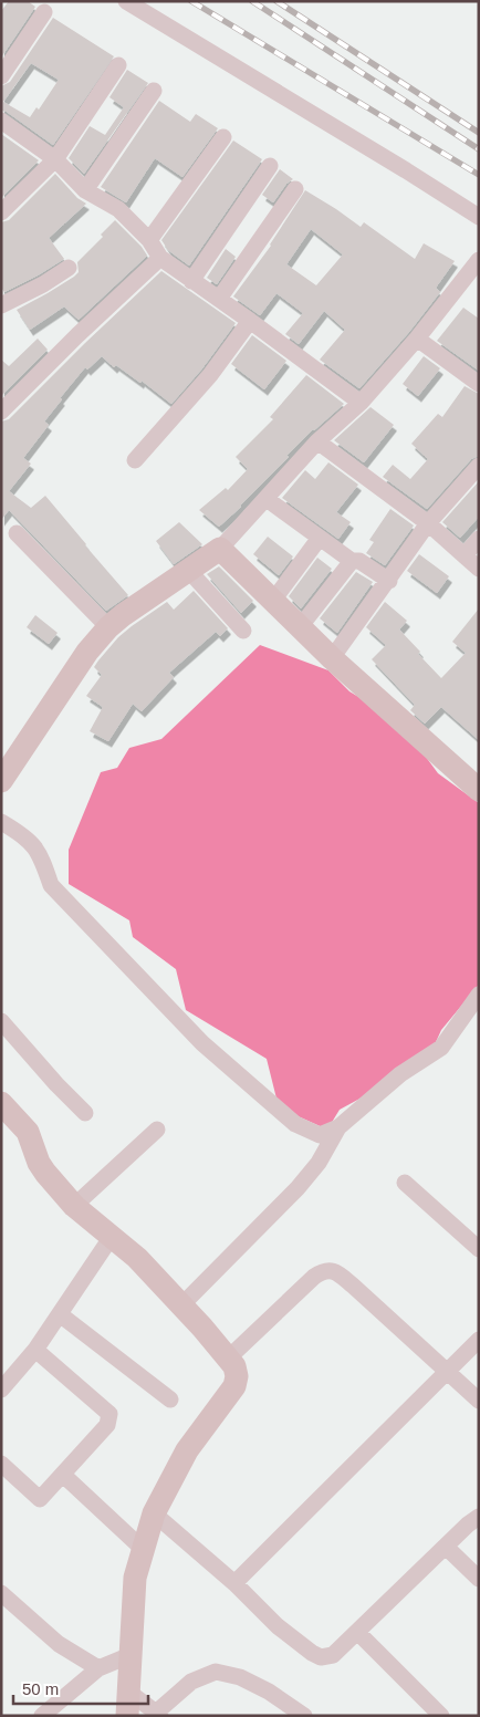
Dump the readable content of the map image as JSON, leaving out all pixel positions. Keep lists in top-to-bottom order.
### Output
{
  "scale_bar": "50 m"
}
